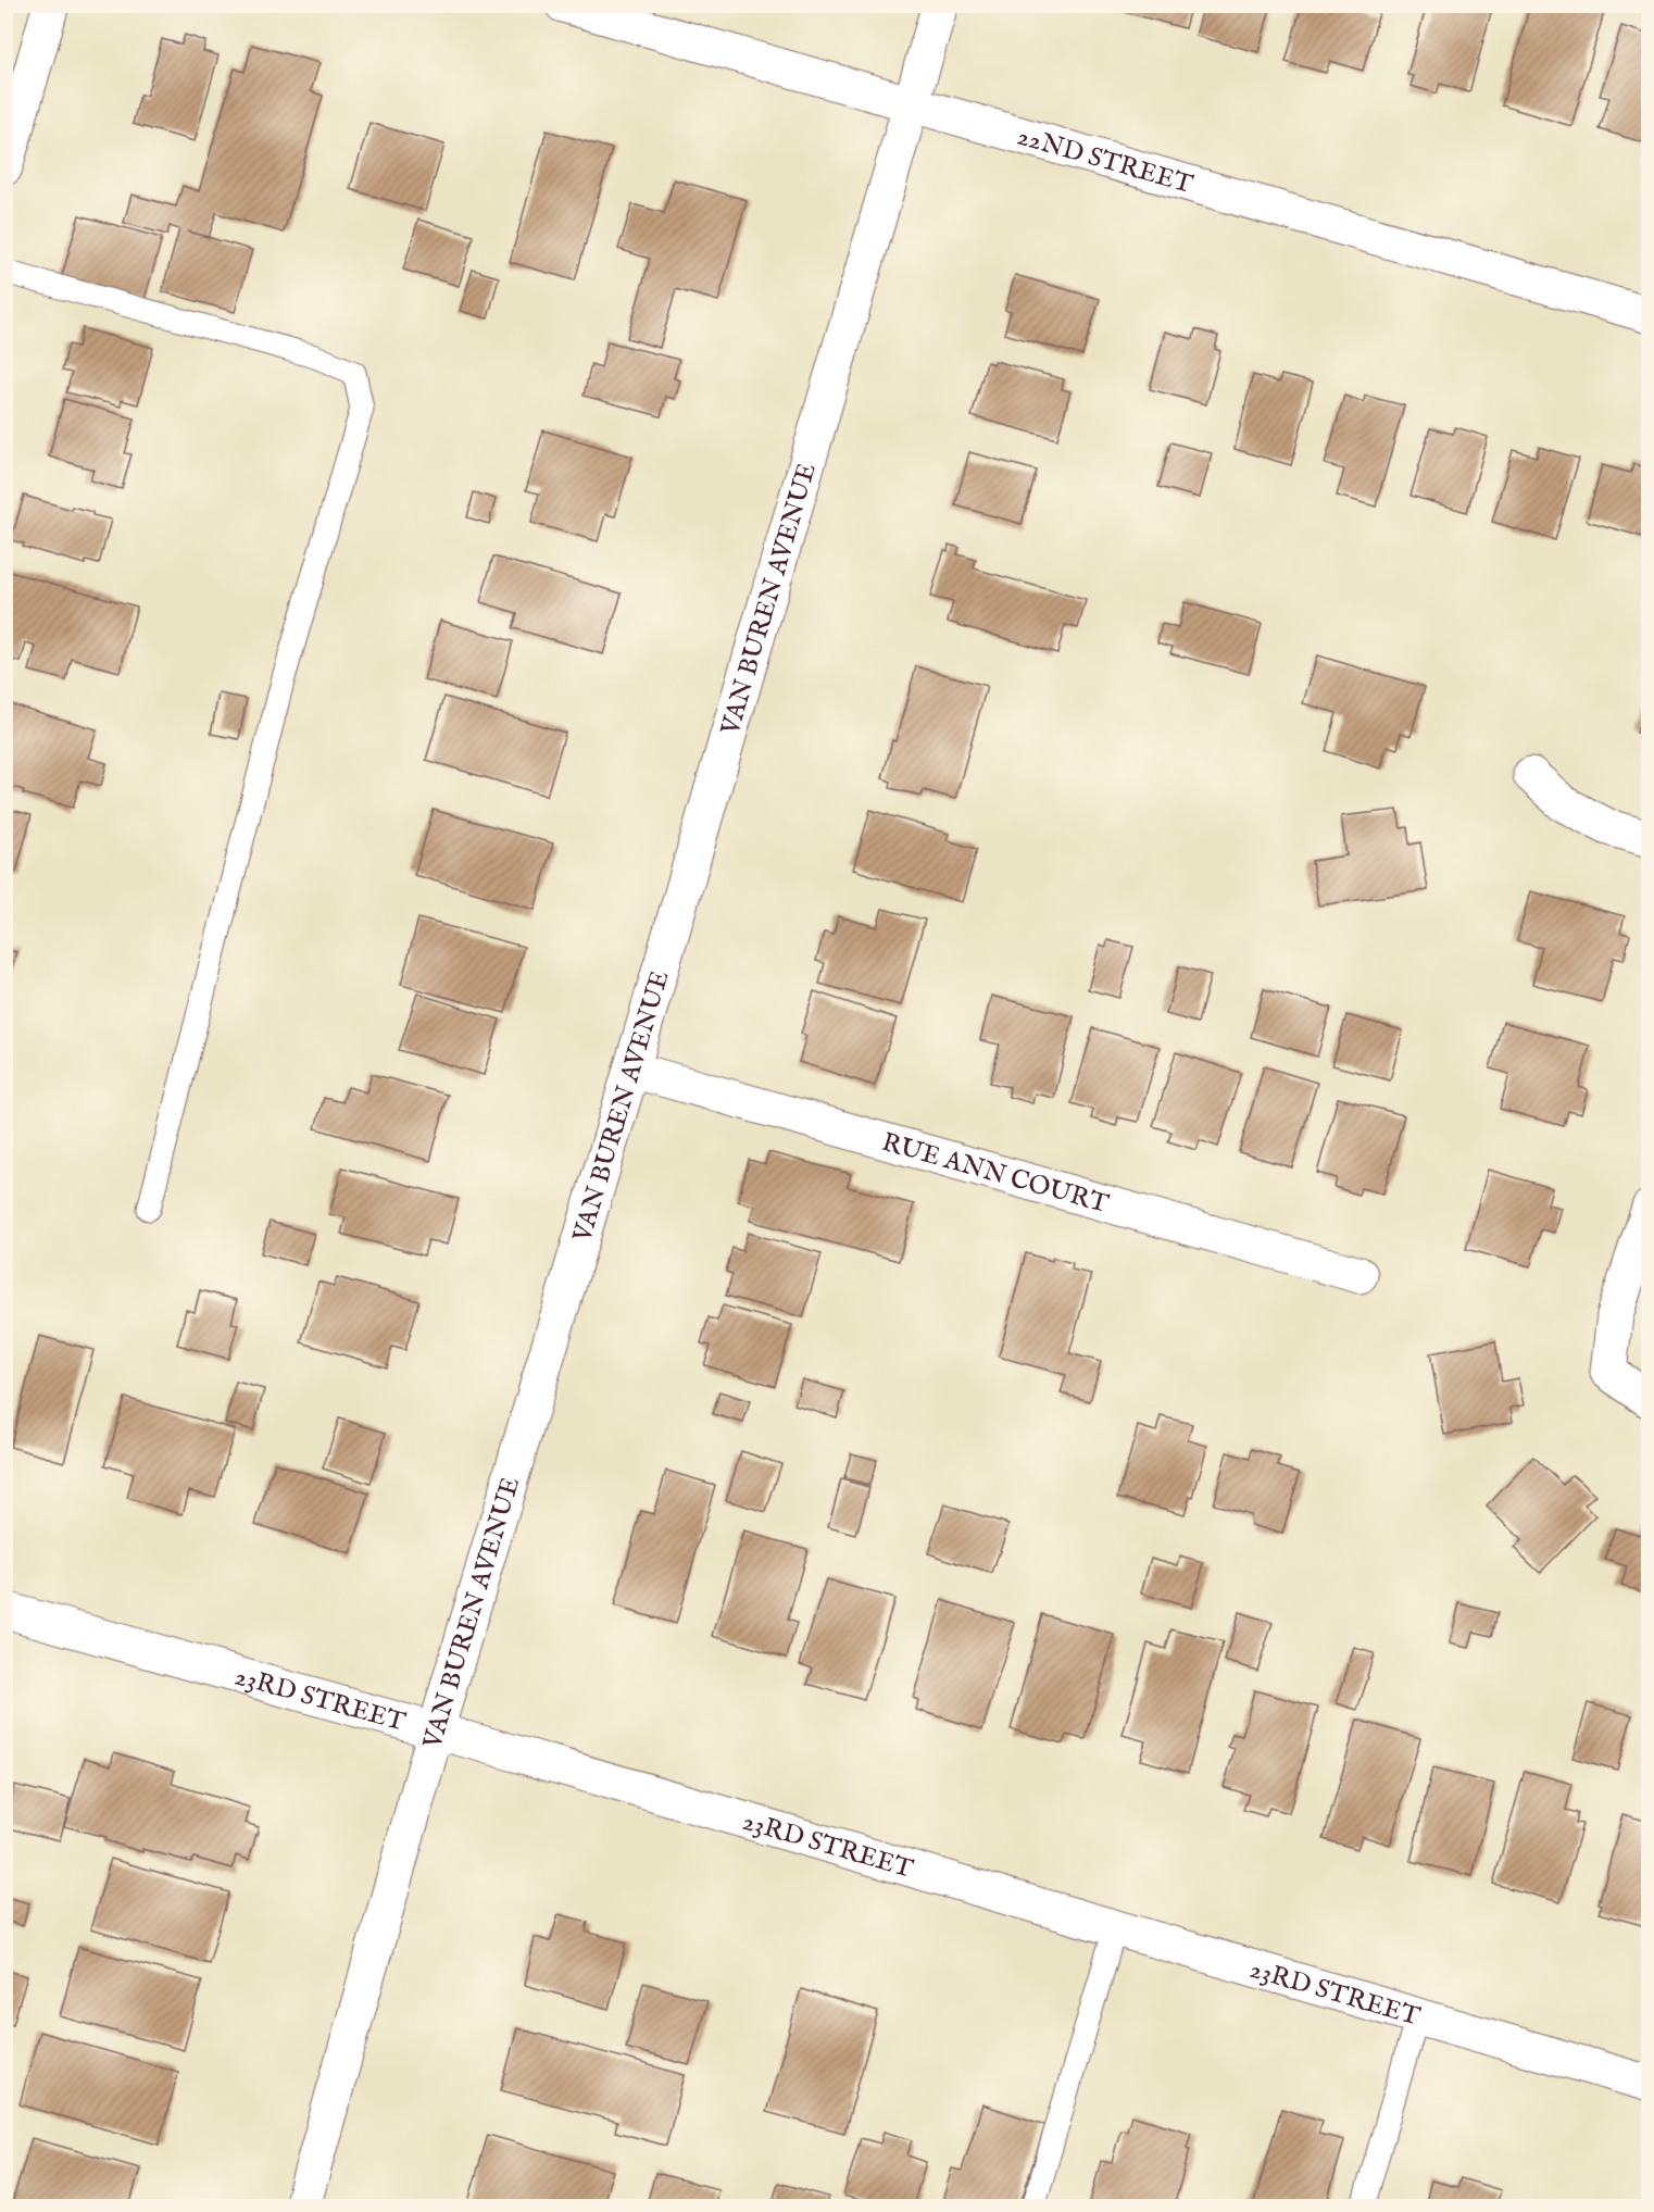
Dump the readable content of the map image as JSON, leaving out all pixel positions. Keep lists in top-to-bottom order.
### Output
{
  "streets": {
    "street": [
      "22ND STREET",
      "VAN BUREN AVENUE",
      "RUE ANN COURT",
      "23RD STREET"
    ]
  },
  "crossings": [
    ["22ND STREET", "VAN BUREN AVENUE"],
    ["VAN BUREN AVENUE", "RUE ANN COURT"],
    ["VAN BUREN AVENUE", "23RD STREET"]
  ]
}
